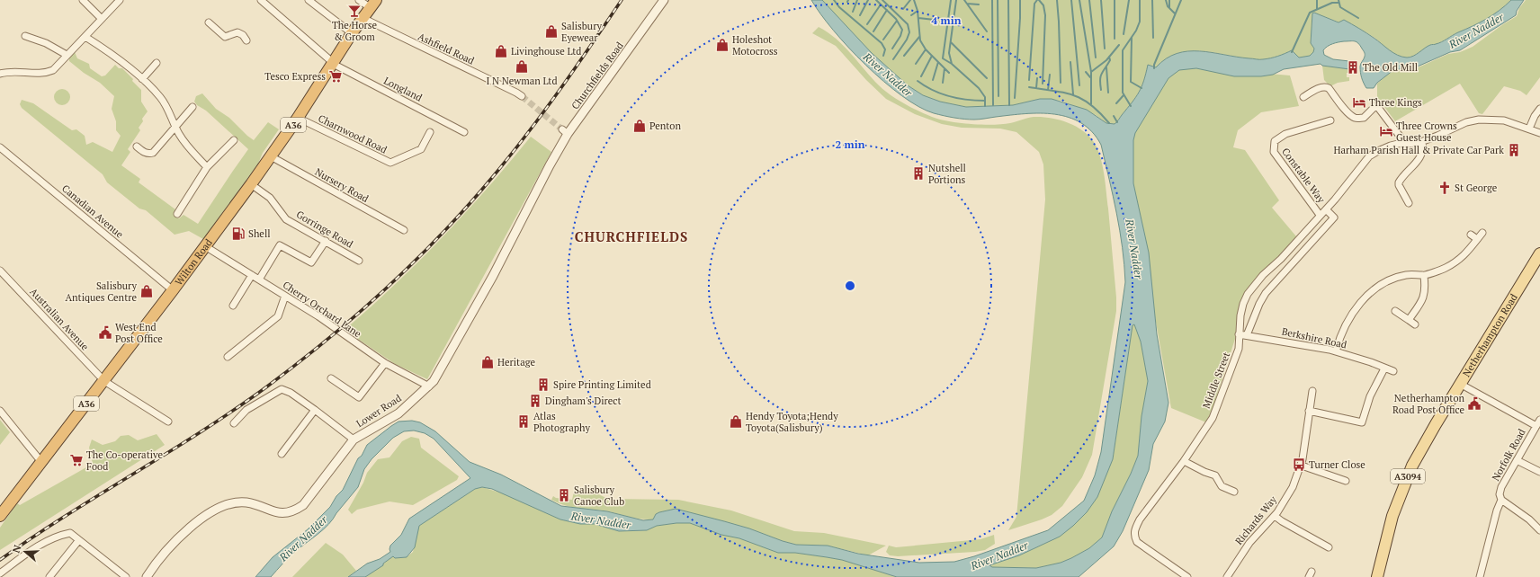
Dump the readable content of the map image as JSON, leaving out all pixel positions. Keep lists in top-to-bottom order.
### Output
{
  "streets": {
    "highway": ["A36", "Wilton Road"],
    "main road": ["Netherhampton Road", "A3094"],
    "street": [
      "Ashfield Road",
      "Churchfields Road",
      "Longland",
      "Charnwood Road",
      "Constable Way",
      "Nursery Road",
      "Canadian Avenue",
      "Gorringe Road",
      "Cherry Orchard Lane",
      "Australian Avenue",
      "Berkshire Road",
      "Middle Street",
      "Lower Road",
      "Norfolk Road",
      "Richards Way"
    ]
  },
  "crossings": [
    ["Ashfield Road", "Wilton Road"],
    ["Churchfields Road", "Lower Road"],
    ["Longland", "Wilton Road"],
    ["Charnwood Road", "Wilton Road"],
    ["Constable Way", "Middle Street"],
    ["Nursery Road", "Wilton Road"],
    ["Canadian Avenue", "Wilton Road"],
    ["Gorringe Road", "Wilton Road"],
    ["Wilton Road", "Cherry Orchard Lane"],
    ["Wilton Road", "Australian Avenue"],
    ["Cherry Orchard Lane", "Lower Road"],
    ["Netherhampton Road", "Norfolk Road"],
    ["Berkshire Road", "Middle Street"]
  ],
  "districts": ["CHURCHFIELDS"],
  "water": ["River Nadder"],
  "places": {
    "bar": ["The Horse & Groom"],
    "shop": [
      "Salisbury Eyewear",
      "Holeshot Motocross",
      "Livinghouse Ltd",
      "I N Newman Ltd",
      "Penton",
      "Salisbury Antiques Centre",
      "Heritage",
      "Hendy Toyota;Hendy Toyota(Salisbury)"
    ],
    "building": [
      "The Old Mill",
      "Harham Parish Hall & Private Car Park",
      "Nutshell Portions",
      "Spire Printing Limited",
      "Dingham's Direct",
      "Atlas Photography",
      "Salisbury Canoe Club"
    ],
    "supermarket": ["Tesco Express", "The Co-operative Food"],
    "hotel": ["Three Kings", "Three Crowns Guest House"],
    "church": ["St George"],
    "fuel station": ["Shell"],
    "public building": ["West End Post Office", "Netherhampton Road Post Office"],
    "bus stop": ["Turner Close"]
  },
  "north": "left",
  "rings": ["4 min", "2 min"]
}
